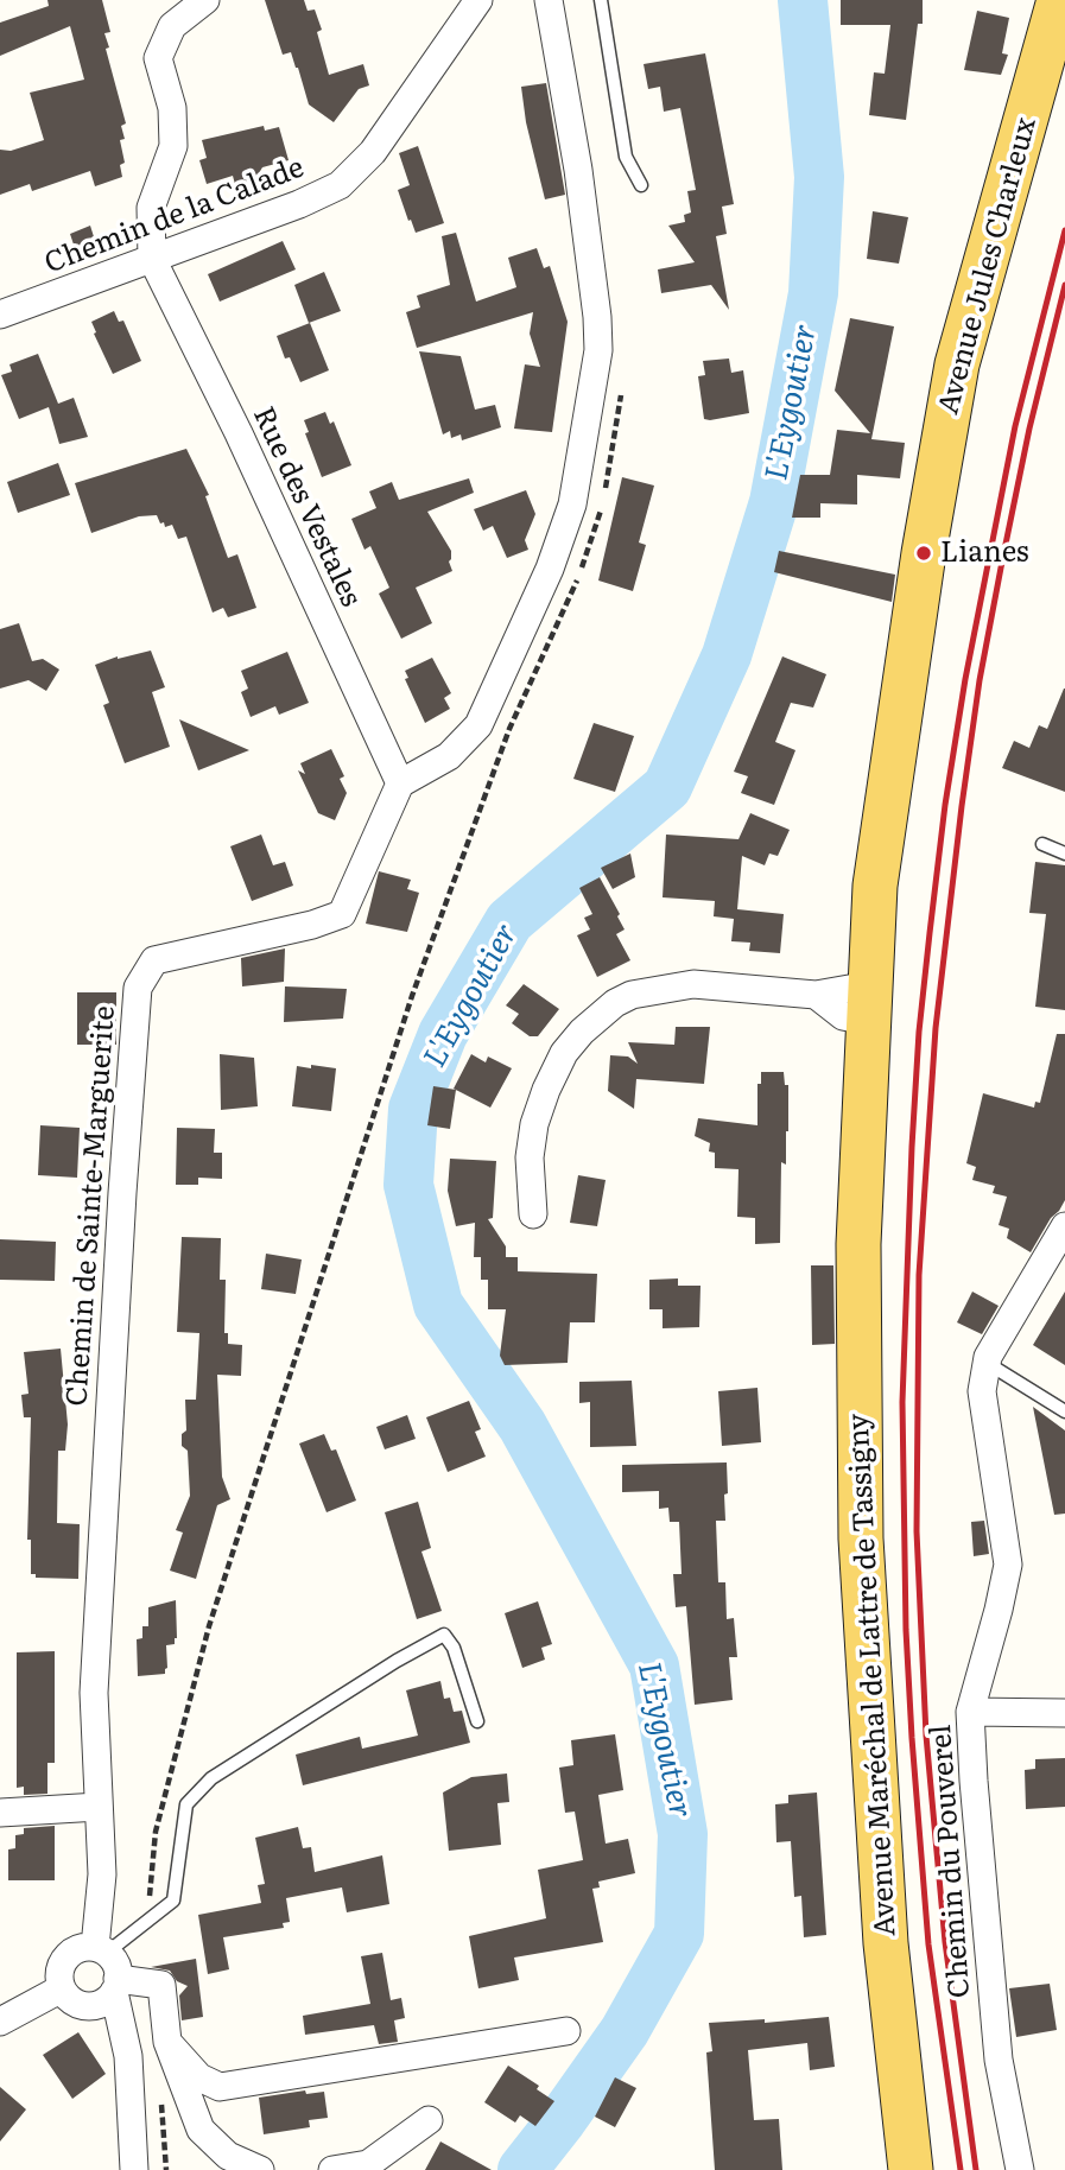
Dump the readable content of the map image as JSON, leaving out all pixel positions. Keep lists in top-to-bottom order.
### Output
{
  "streets": {
    "main road": ["Avenue Jules Charleux", "Avenue Maréchal de Lattre de Tassigny"],
    "street": [
      "Chemin de la Calade",
      "Rue des Vestales",
      "Chemin de Sainte-Marguerite",
      "Chemin du Pouverel"
    ]
  },
  "crossings": [
    ["Chemin de la Calade", "Rue des Vestales"],
    ["Avenue Jules Charleux", "Avenue Maréchal de Lattre de Tassigny"],
    ["Rue des Vestales", "Chemin de Sainte-Marguerite"]
  ],
  "water": ["L'Eygoutier"],
  "places": ["Lianes"]
}
